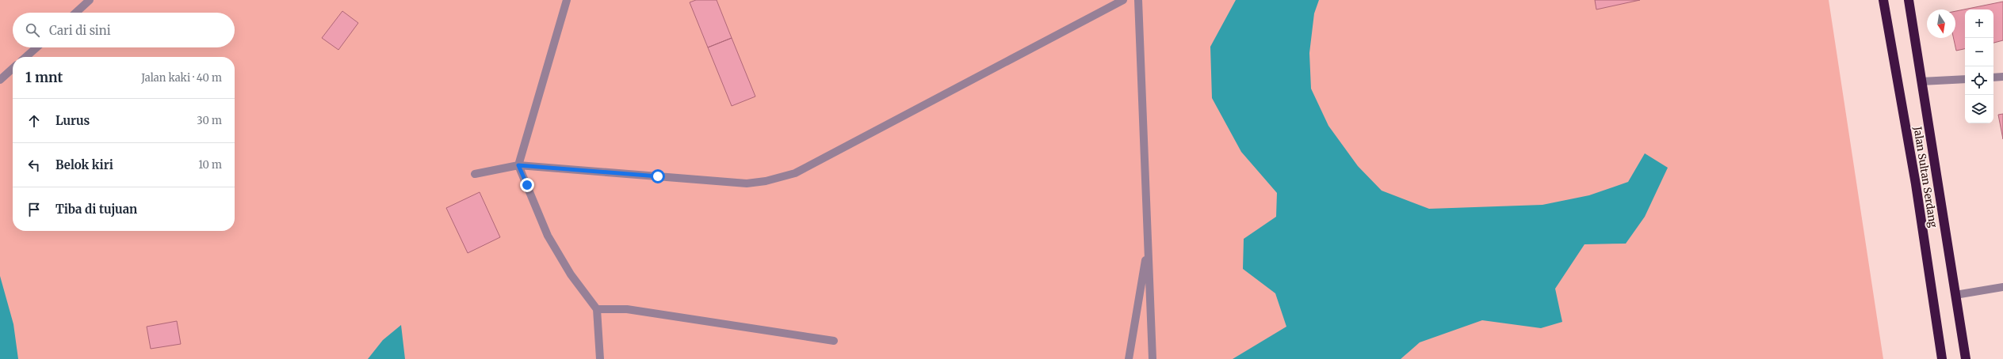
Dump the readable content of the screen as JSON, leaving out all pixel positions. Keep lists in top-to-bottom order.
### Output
{
  "streets": {
    "highway": ["Jalan Sultan Serdang"]
  },
  "north": "bottom",
  "page": {
    "map_buttons": ["+", "−"],
    "search": "Cari di sini",
    "heading": ["1 mnt", "Jalan kaki · 40 m"],
    "list": [
      ["Lurus", "30 m"],
      ["Belok kiri", "10 m"],
      "Tiba di tujuan"
    ]
  }
}
